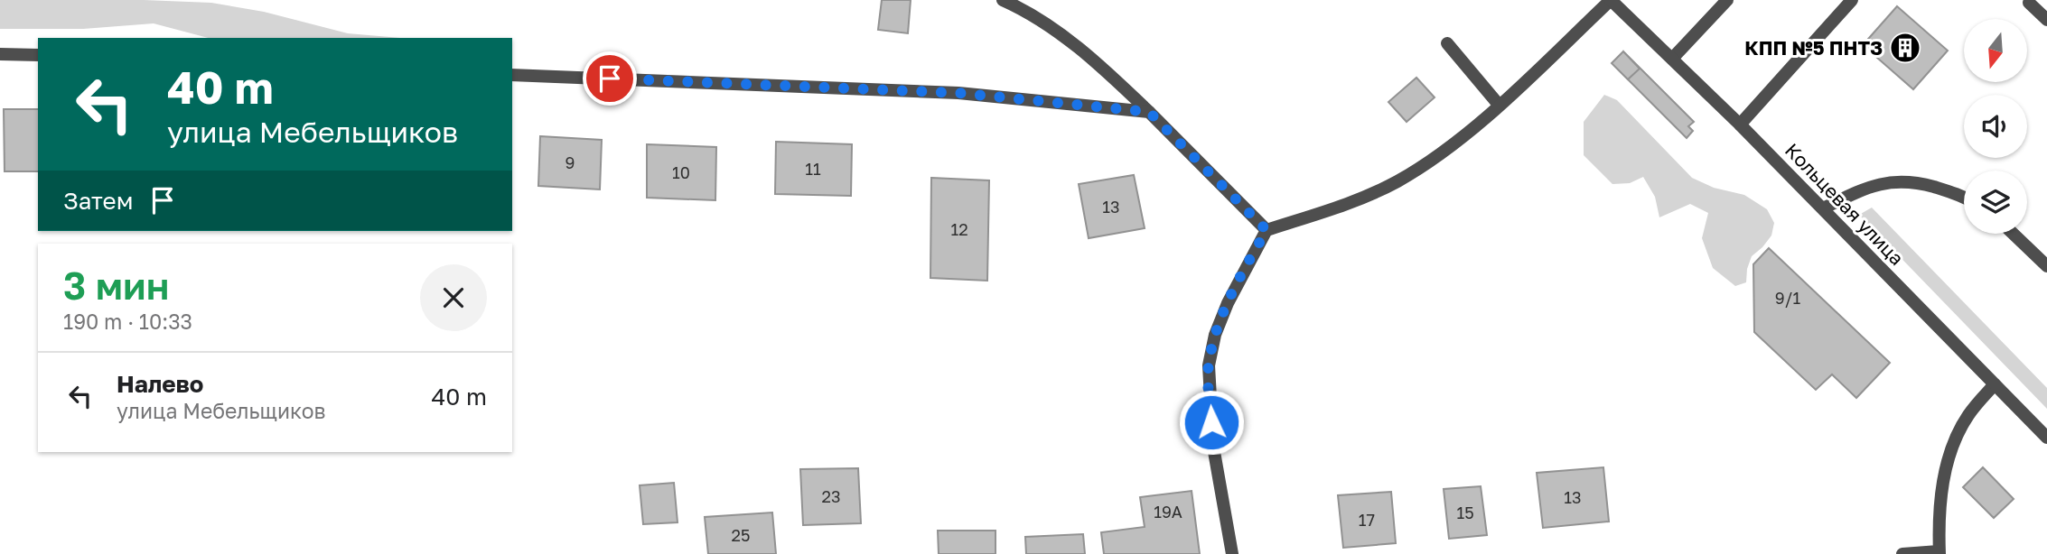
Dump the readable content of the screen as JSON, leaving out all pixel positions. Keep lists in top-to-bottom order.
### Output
{
  "streets": {
    "street": ["Кольцевая улица"]
  },
  "places": {
    "building": ["КПП №5 ПНТЗ"]
  },
  "house_numbers": [
    "9",
    "11",
    "10",
    "13",
    "12",
    "9/1",
    "23",
    "13",
    "19А",
    "15",
    "17",
    "25"
  ],
  "north": "bottom",
  "page": {
    "turn": ["40 m", "улица Мебельщиков"],
    "then": "Затем",
    "heading": ["3 мин", "190 m · 10:33"],
    "list": [
      {
        "name": "Налево",
        "note": "улица Мебельщиков",
        "value": "40 m"
      }
    ]
  }
}
